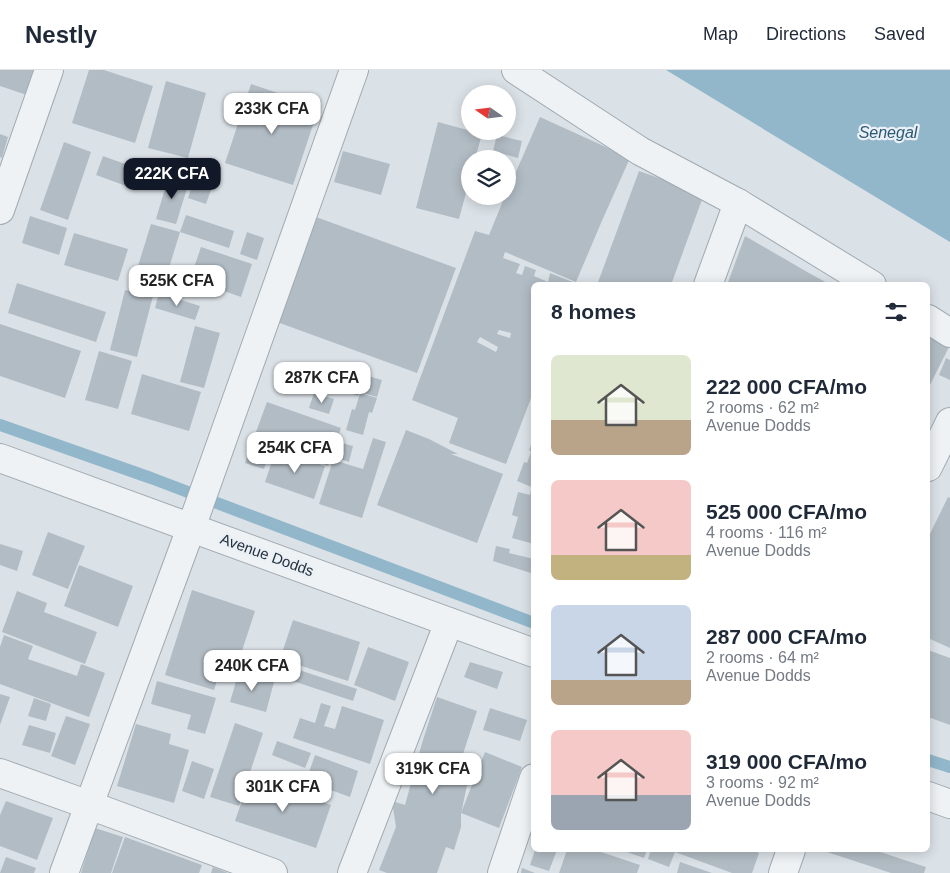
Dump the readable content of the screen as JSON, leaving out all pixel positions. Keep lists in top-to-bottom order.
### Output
{
  "streets": {
    "street": ["Avenue Dodds"]
  },
  "water": ["Senegal"],
  "north": "left",
  "page": {
    "header": "Nestly",
    "nav": ["Map", "Directions", "Saved"],
    "price": [
      "233K CFA",
      "222K CFA",
      "525K CFA",
      "287K CFA",
      "254K CFA",
      "240K CFA",
      "319K CFA",
      "301K CFA"
    ],
    "heading": "8 homes",
    "list": [
      {
        "name": "222 000 CFA/mo",
        "note": "2 rooms · 62 m² · Avenue Dodds"
      },
      {
        "name": "525 000 CFA/mo",
        "note": "4 rooms · 116 m² · Avenue Dodds"
      },
      {
        "name": "287 000 CFA/mo",
        "note": "2 rooms · 64 m² · Avenue Dodds"
      },
      {
        "name": "319 000 CFA/mo",
        "note": "3 rooms · 92 m² · Avenue Dodds"
      }
    ]
  }
}
